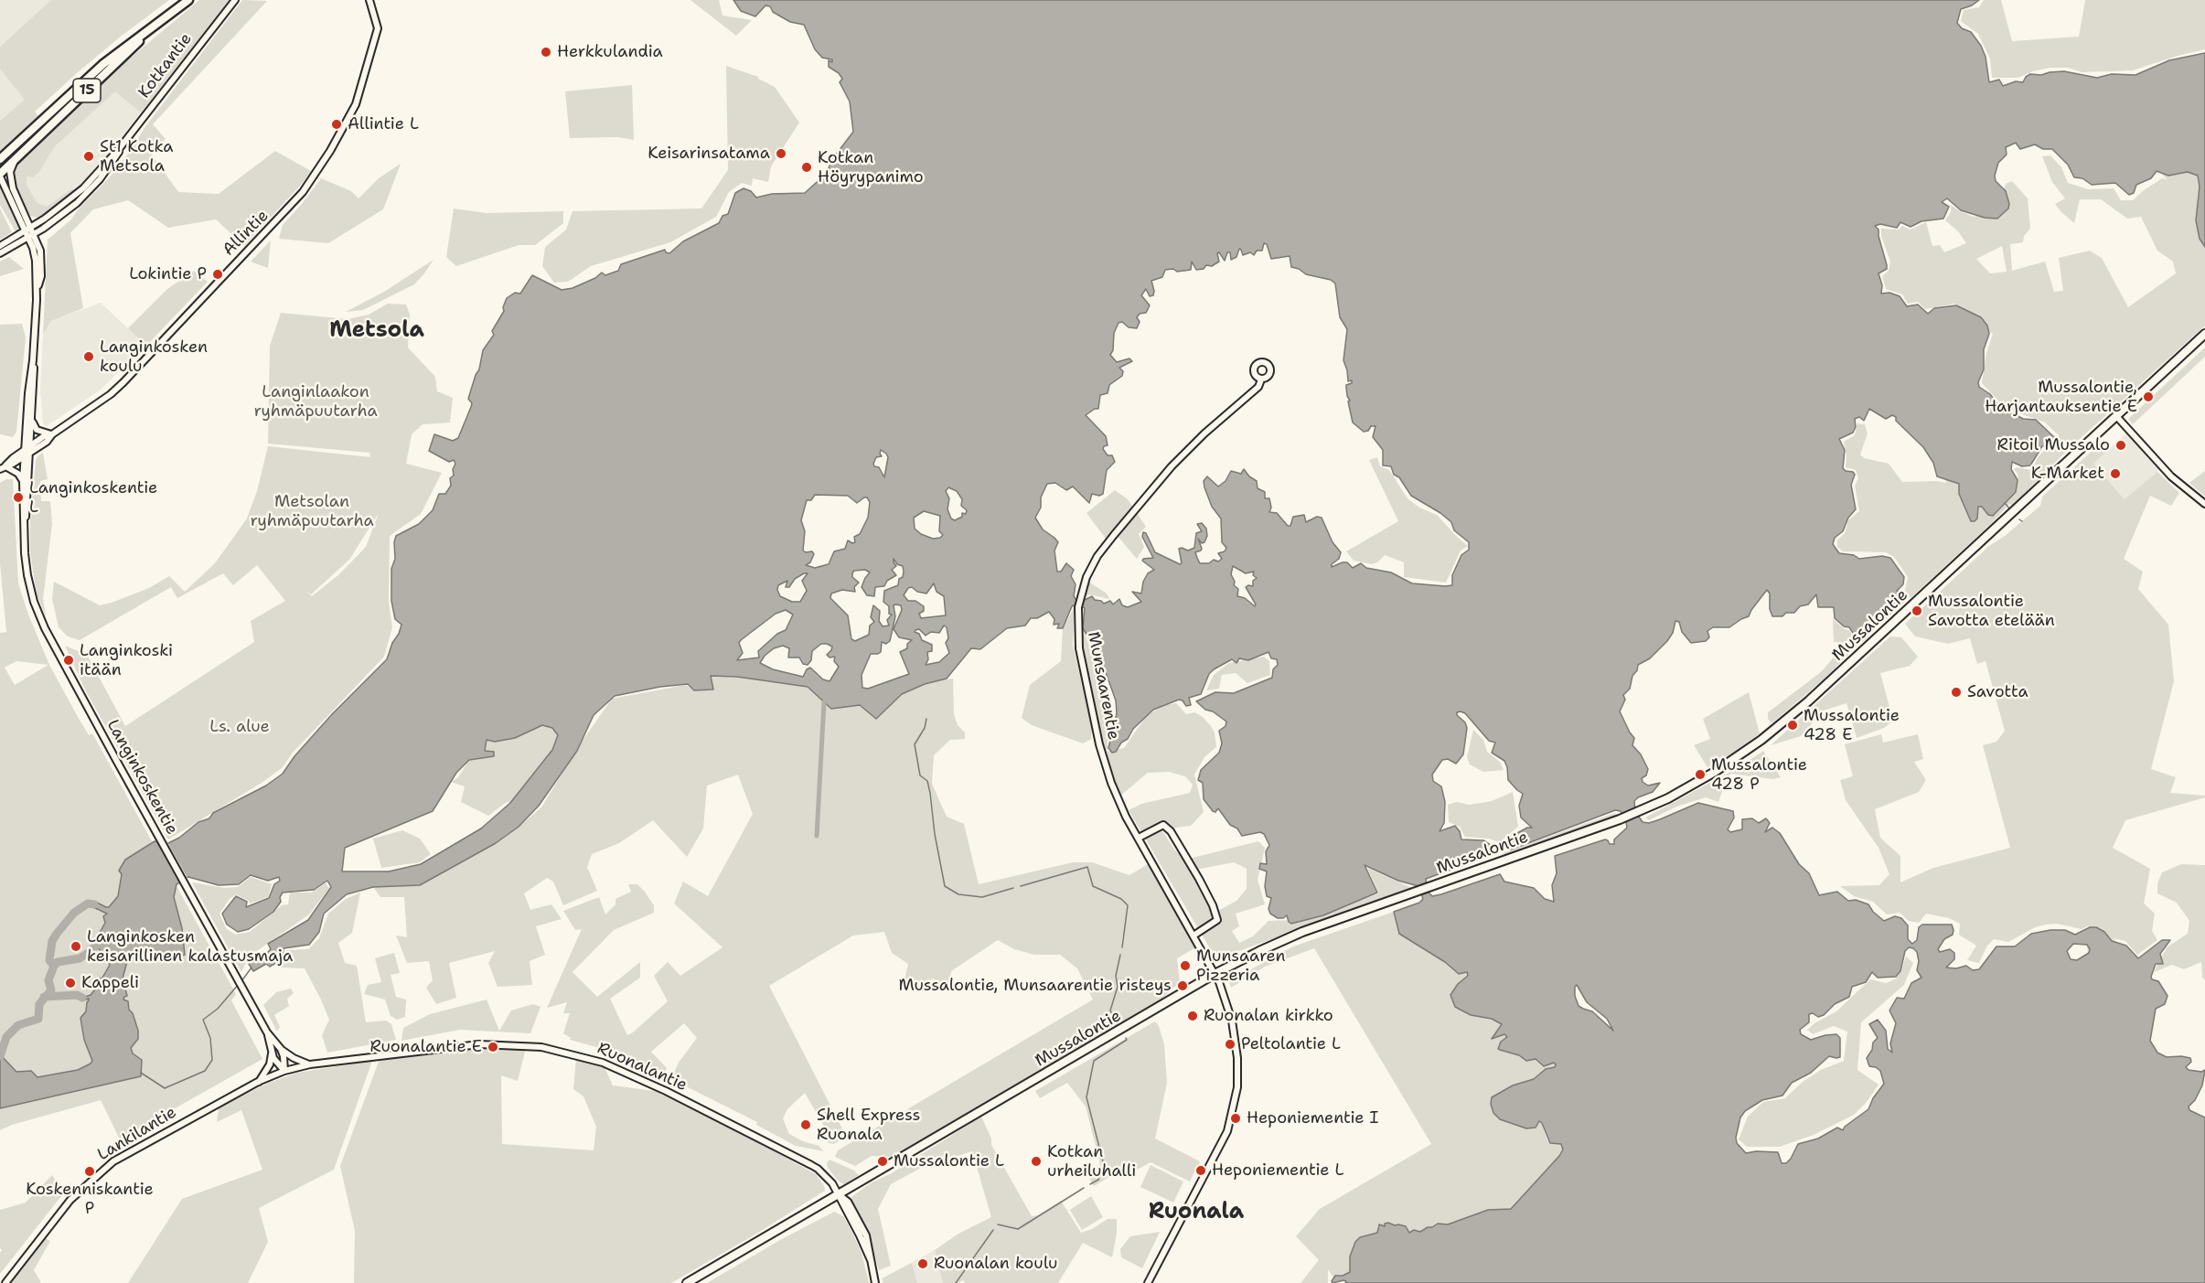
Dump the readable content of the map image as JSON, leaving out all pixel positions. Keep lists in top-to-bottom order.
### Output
{
  "streets": {
    "highway": ["15"],
    "main road": ["Mussalontie"],
    "street": [
      "Kotkantie",
      "Allintie",
      "Munsaarentie",
      "Langinkoskentie",
      "Ruonalantie",
      "Lankilantie"
    ]
  },
  "crossings": [
    ["Kotkantie", "Langinkoskentie"],
    ["15", "Langinkoskentie"],
    ["Allintie", "Langinkoskentie"],
    ["Mussalontie", "Munsaarentie"],
    ["Mussalontie", "Ruonalantie"],
    ["Langinkoskentie", "Ruonalantie"],
    ["Langinkoskentie", "Lankilantie"],
    ["Ruonalantie", "Lankilantie"]
  ],
  "districts": ["Metsola", "Ruonala"],
  "parks": ["Langinlaakon ryhmäpuutarha", "Metsolan ryhmäpuutarha", "Ls. alue"],
  "places": [
    "Herkkulandia",
    "Allintie L",
    "Keisarinsatama",
    "St1 Kotka Metsola",
    "Kotkan Höyrypanimo",
    "Lokintie P",
    "Langinkosken koulu",
    "Mussalontie, Harjantauksentie E",
    "Ritoil Mussalo",
    "K-Market",
    "Langinkoskentie L",
    "Mussalontie Savotta etelään",
    "Langinkoski itään",
    "Savotta",
    "Mussalontie 428 E",
    "Mussalontie 428 P",
    "Langinkosken keisarillinen kalastusmaja",
    "Munsaaren Pizzeria",
    "Kappeli",
    "Mussalontie, Munsaarentie risteys",
    "Ruonalan kirkko",
    "Peltolantie L",
    "Ruonalantie E",
    "Heponiementie I",
    "Shell Express Ruonala",
    "Mussalontie L",
    "Kotkan urheiluhalli",
    "Heponiementie L",
    "Koskenniskantie P",
    "Ruonalan koulu"
  ]
}
